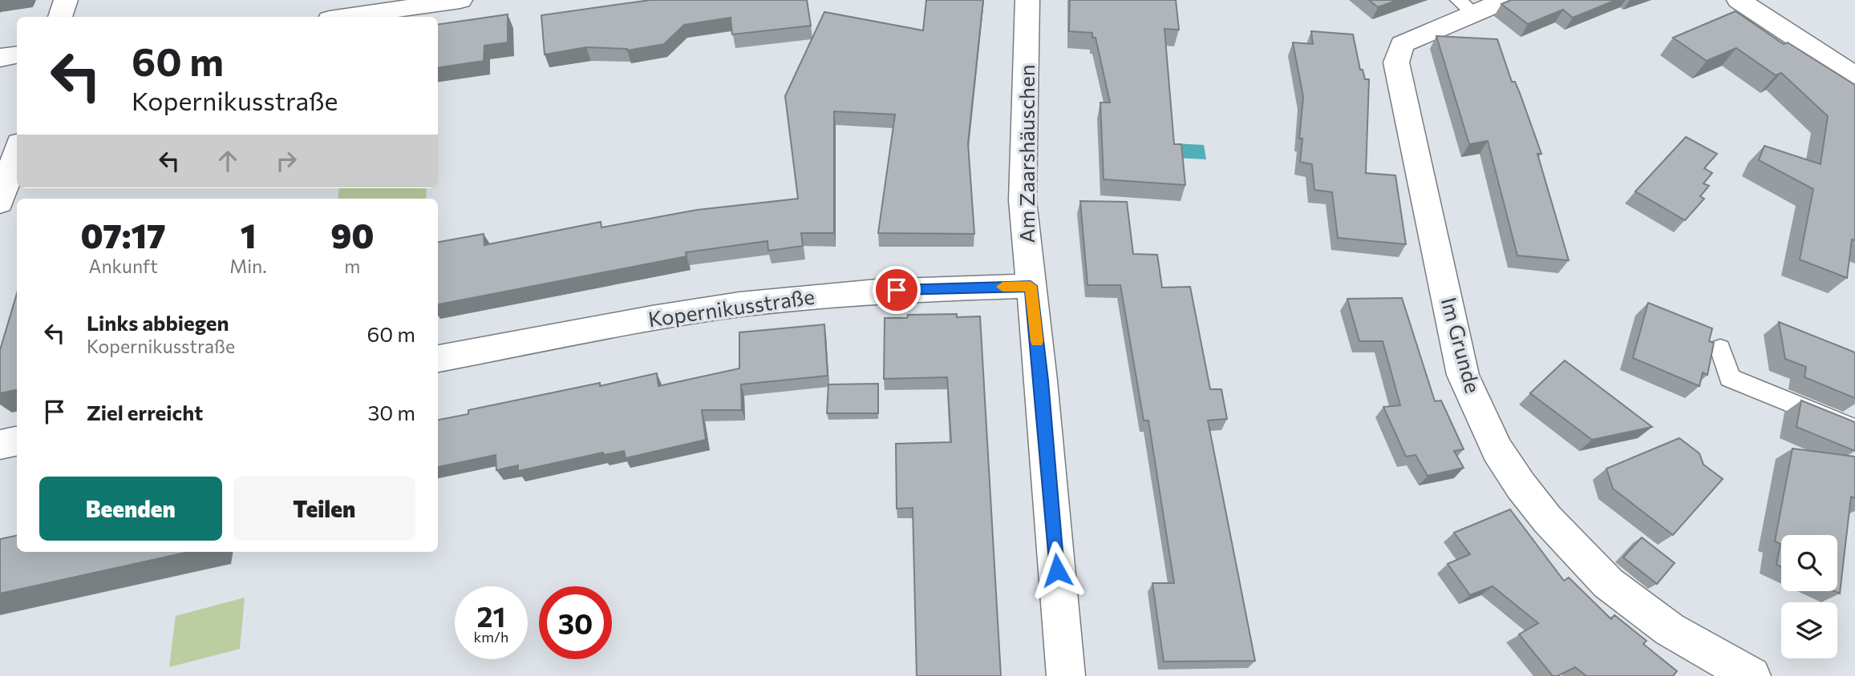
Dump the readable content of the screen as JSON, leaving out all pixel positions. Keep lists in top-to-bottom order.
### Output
{
  "streets": {
    "street": ["Am Zaarshäuschen", "Kopernikusstraße", "Im Grunde"]
  },
  "crossings": [
    ["Am Zaarshäuschen", "Kopernikusstraße"]
  ],
  "page": {
    "turn": ["60 m", "Kopernikusstraße"],
    "eta": [
      "07:17",
      "Ankunft",
      "1",
      "Min.",
      "90",
      "m"
    ],
    "list": [
      {
        "name": "Links abbiegen",
        "note": "Kopernikusstraße",
        "value": "60 m"
      },
      {
        "name": "Ziel erreicht",
        "value": "30 m"
      }
    ],
    "buttons": ["Beenden", "Teilen"],
    "speed": "21 km/h",
    "limit": "30"
  }
}
